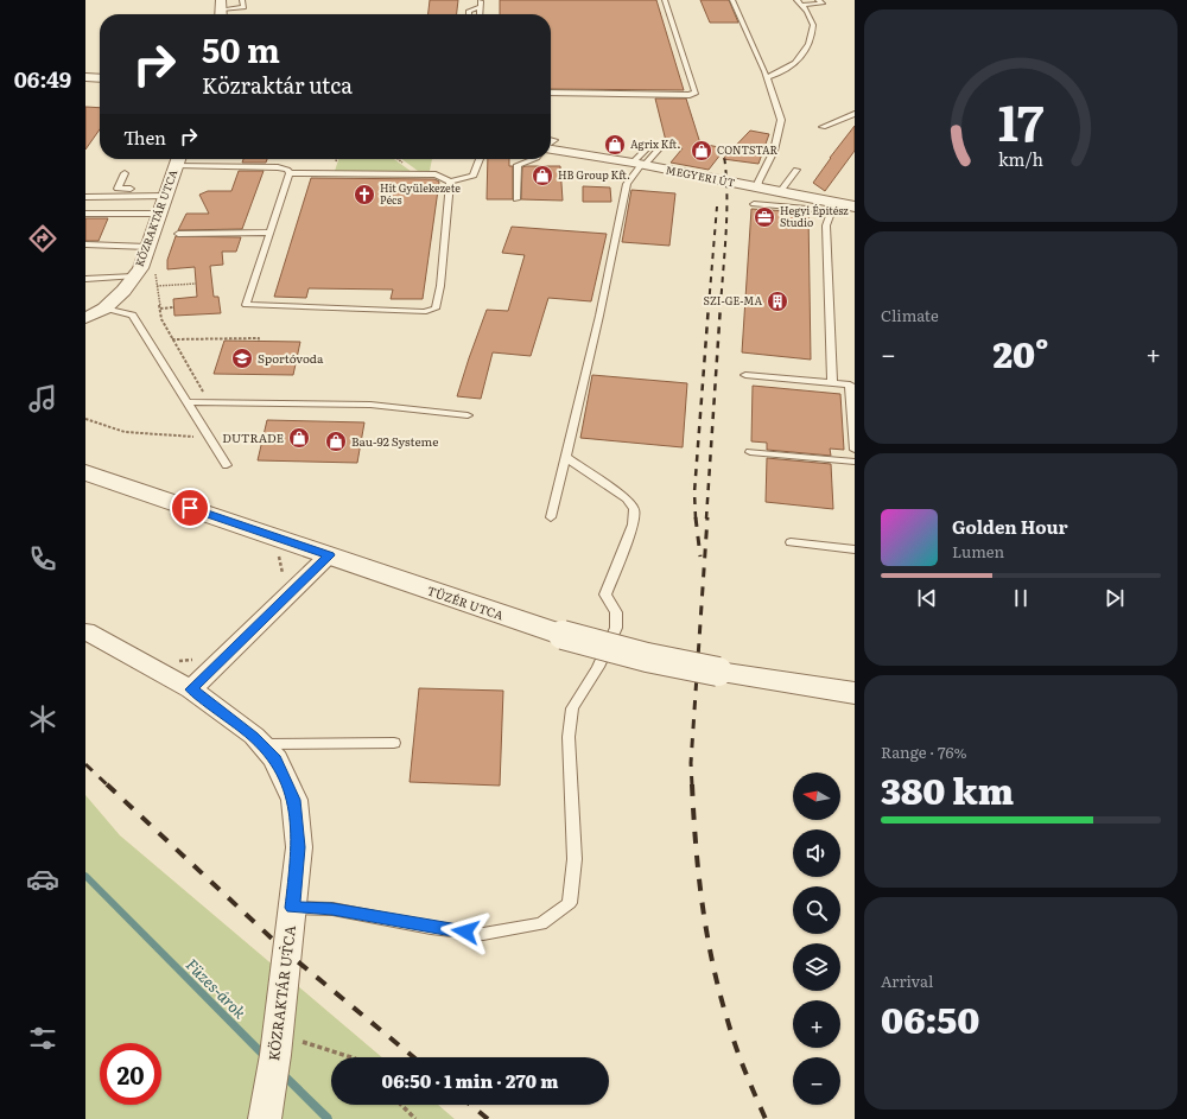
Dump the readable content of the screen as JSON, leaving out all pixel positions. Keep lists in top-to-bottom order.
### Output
{
  "streets": {
    "street": ["MEGYERI ÚT", "KÖZRAKTÁR UTCA", "TÜZÉR UTCA"]
  },
  "water": ["Füzes-árok"],
  "places": {
    "shop": [
      "Agrix Kft.",
      "CONTSTAR",
      "HB Group Kft.",
      "DUTRADE",
      "Bau-92 Systeme"
    ],
    "church": ["Hit Gyülekezete Pécs"],
    "office": ["Hegyi Építész Studio"],
    "building": ["SZI-GE-MA"],
    "school or university": ["Sportóvoda"]
  },
  "north": "left",
  "page": {
    "tabs": "06:49",
    "turn": ["50 m", "Közraktár utca"],
    "then": "Then",
    "tile": [
      "Climate",
      ["Range · 76%", "380 km"],
      ["Arrival", "06:50"]
    ],
    "heat": ["−", "20°", "+"],
    "song": ["Golden Hour", "Lumen"],
    "map_buttons": ["+", "−"],
    "limit": "20",
    "trip": "06:50 · 1 min · 270 m",
    "gauge": ["17", "km/h"]
  }
}
